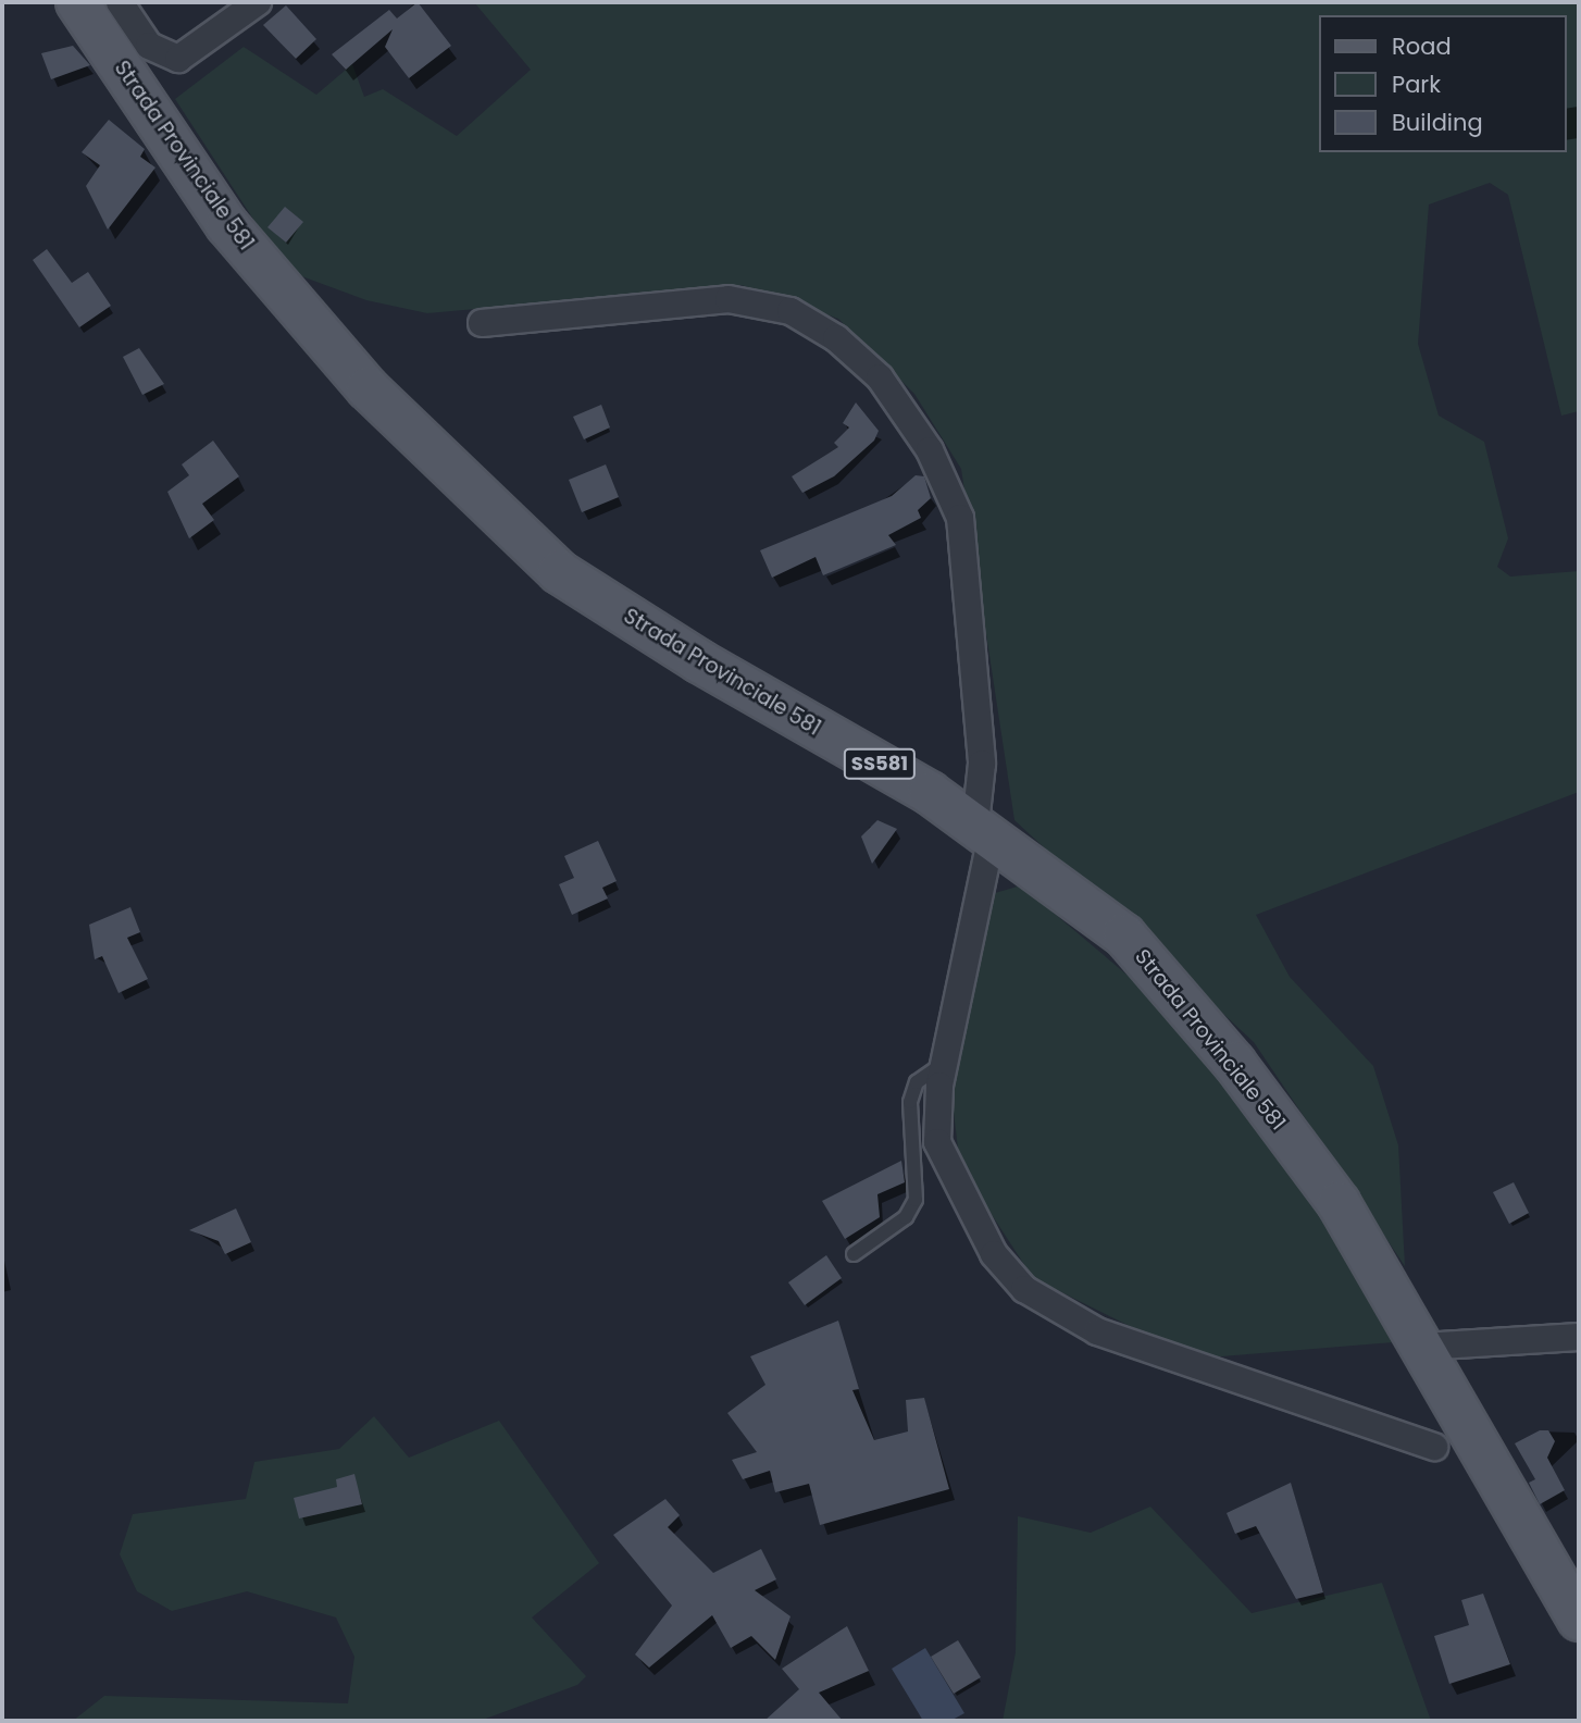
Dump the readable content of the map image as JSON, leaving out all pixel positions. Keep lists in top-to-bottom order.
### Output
{
  "streets": {
    "main road": ["Strada Provinciale 581", "SS581"]
  },
  "legend": ["Road", "Park", "Building"]
}
